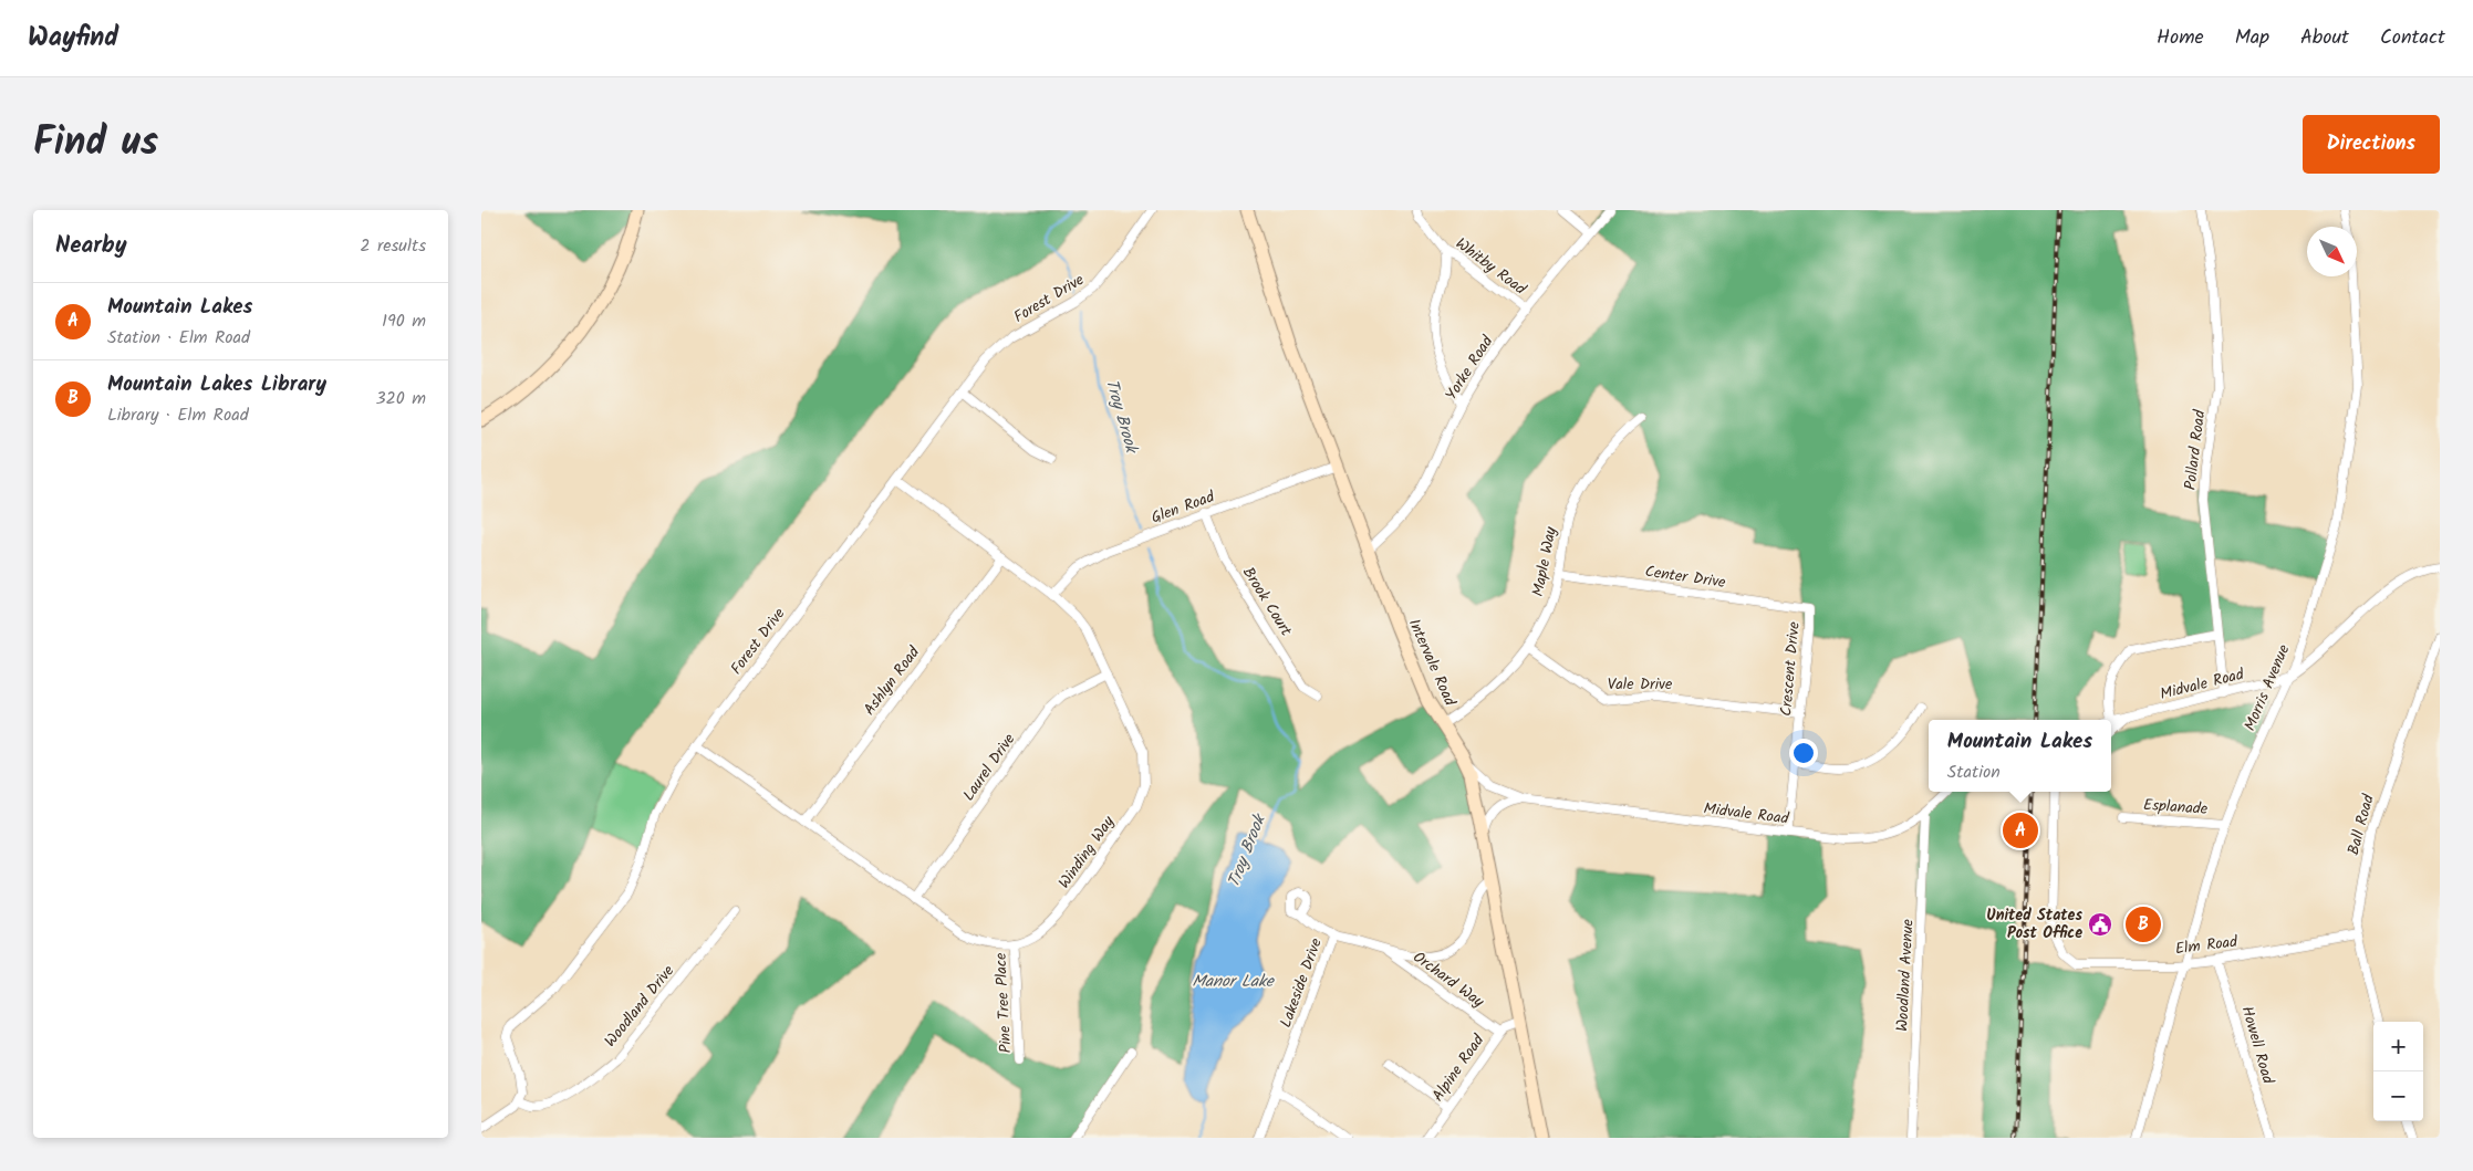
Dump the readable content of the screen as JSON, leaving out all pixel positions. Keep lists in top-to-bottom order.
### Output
{
  "streets": {
    "street": [
      "Whitby Road",
      "Forest Drive",
      "Yorke Road",
      "Pollard Road",
      "Glen Road",
      "Maple Way",
      "Center Drive",
      "Brook Court",
      "Intervale Road",
      "Crescent Drive",
      "Ashlyn Road",
      "Vale Drive",
      "Midvale Road",
      "Morris Avenue",
      "Laurel Drive",
      "Esplanade",
      "Ball Road",
      "Winding Way",
      "Elm Road",
      "Woodland Avenue",
      "Orchard Way",
      "Lakeside Drive",
      "Pine Tree Place",
      "Woodland Drive",
      "Howell Road",
      "Alpine Road"
    ]
  },
  "crossings": [
    ["Whitby Road", "Yorke Road"],
    ["Forest Drive", "Winding Way"],
    ["Forest Drive", "Woodland Drive"],
    ["Yorke Road", "Intervale Road"],
    ["Pollard Road", "Midvale Road"],
    ["Glen Road", "Brook Court"],
    ["Glen Road", "Intervale Road"],
    ["Glen Road", "Winding Way"],
    ["Maple Way", "Center Drive"],
    ["Maple Way", "Intervale Road"],
    ["Maple Way", "Vale Drive"],
    ["Center Drive", "Crescent Drive"],
    ["Intervale Road", "Midvale Road"],
    ["Intervale Road", "Lakeside Drive"],
    ["Intervale Road", "Alpine Road"],
    ["Crescent Drive", "Vale Drive"],
    ["Crescent Drive", "Midvale Road"],
    ["Ashlyn Road", "Winding Way"],
    ["Midvale Road", "Morris Avenue"],
    ["Midvale Road", "Woodland Avenue"],
    ["Morris Avenue", "Esplanade"],
    ["Morris Avenue", "Elm Road"],
    ["Laurel Drive", "Winding Way"],
    ["Ball Road", "Elm Road"],
    ["Winding Way", "Pine Tree Place"],
    ["Elm Road", "Howell Road"],
    ["Orchard Way", "Lakeside Drive"],
    ["Orchard Way", "Alpine Road"]
  ],
  "water": ["Troy Brook", "Manor Lake"],
  "places": {
    "public building": ["United States Post Office"]
  },
  "north": "bottom right",
  "page": {
    "header": "Wayfind",
    "nav": [
      "Home",
      "Map",
      "About",
      "Contact"
    ],
    "title": "Find us",
    "buttons": "Directions",
    "heading": ["Nearby", "2 results"],
    "list": [
      {
        "mark": "A",
        "name": "Mountain Lakes",
        "note": "Station · Elm Road",
        "value": "190 m"
      },
      {
        "mark": "B",
        "name": "Mountain Lakes Library",
        "note": "Library · Elm Road",
        "value": "320 m"
      }
    ],
    "popup": ["Mountain Lakes", "Station"],
    "pins": ["A", "B"],
    "map_buttons": ["+", "−"]
  }
}
